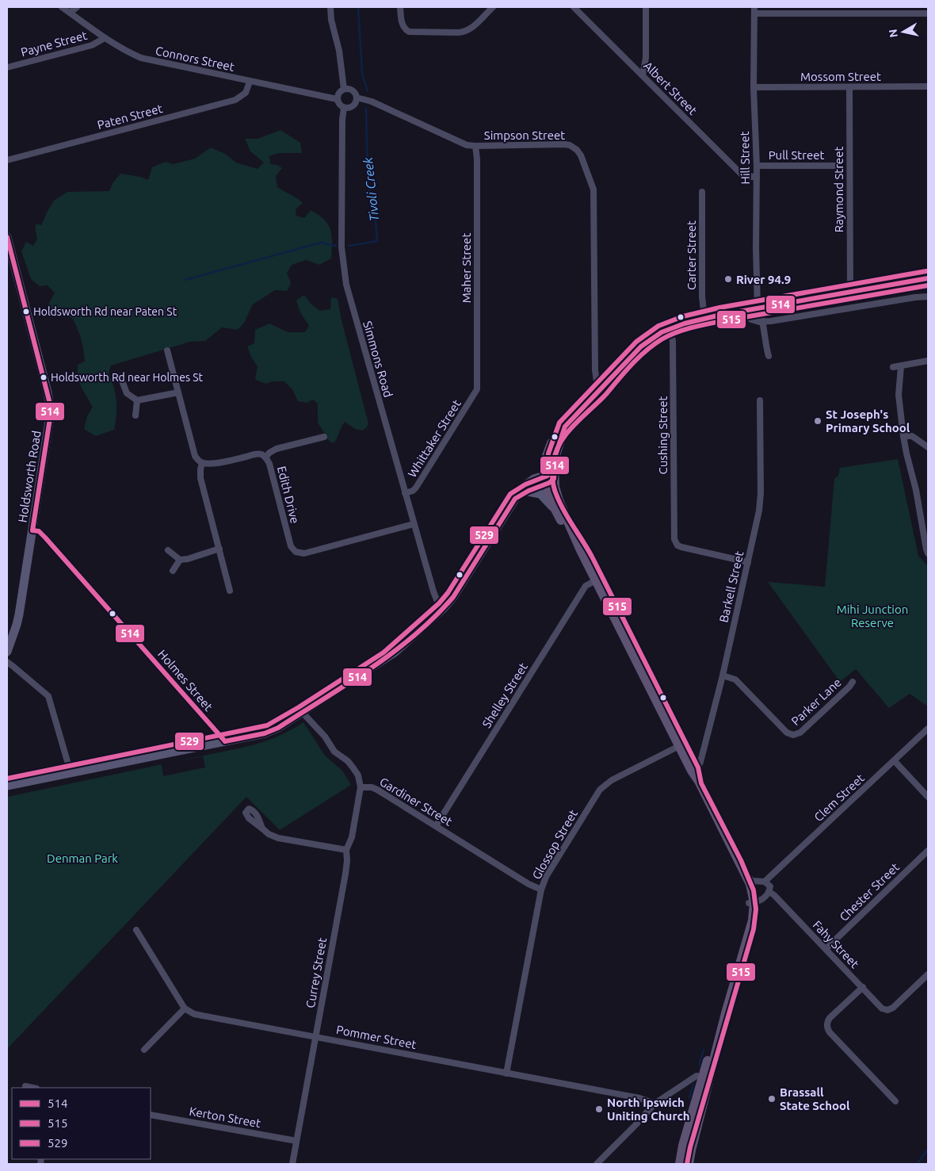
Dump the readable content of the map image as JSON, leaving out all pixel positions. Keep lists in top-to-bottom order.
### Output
{
  "streets": {
    "main road": ["Holdsworth Road"],
    "street": [
      "Payne Street",
      "Connors Street",
      "Mossom Street",
      "Albert Street",
      "Paten Street",
      "Simpson Street",
      "Pull Street",
      "Hill Street",
      "Raymond Street",
      "Carter Street",
      "Maher Street",
      "Simmons Road",
      "Cushing Street",
      "Whittaker Street",
      "Edith Drive",
      "Barkell Street",
      "Holmes Street",
      "Shelley Street",
      "Parker Lane",
      "Clem Street",
      "Gardiner Street",
      "Glossop Street",
      "Chester Street",
      "Fahy Street",
      "Currey Street",
      "Pommer Street",
      "Kerton Street"
    ]
  },
  "crossings": [
    ["Payne Street", "Connors Street"],
    ["Connors Street", "Paten Street"],
    ["Connors Street", "Simpson Street"],
    ["Connors Street", "Simmons Road"],
    ["Mossom Street", "Hill Street"],
    ["Mossom Street", "Raymond Street"],
    ["Albert Street", "Hill Street"],
    ["Simpson Street", "Maher Street"],
    ["Simpson Street", "Simmons Road"],
    ["Pull Street", "Hill Street"],
    ["Maher Street", "Whittaker Street"],
    ["Simmons Road", "Whittaker Street"],
    ["Simmons Road", "Edith Drive"],
    ["Cushing Street", "Barkell Street"],
    ["Holdsworth Road", "Holmes Street"],
    ["Barkell Street", "Parker Lane"],
    ["Shelley Street", "Gardiner Street"],
    ["Gardiner Street", "Glossop Street"],
    ["Gardiner Street", "Currey Street"],
    ["Glossop Street", "Pommer Street"],
    ["Chester Street", "Fahy Street"],
    ["Currey Street", "Pommer Street"],
    ["Currey Street", "Kerton Street"]
  ],
  "water": ["Tivoli Creek"],
  "parks": ["Mihi Junction Reserve", "Denman Park"],
  "places": [
    "River 94.9",
    "Holdsworth Rd near Paten St",
    "Holdsworth Rd near Holmes St",
    "St Joseph's Primary School",
    "Brassall State School",
    "North Ipswich Uniting Church"
  ],
  "lines": ["transit line 514", "transit line 529", "transit line 515"],
  "legend": ["514", "515", "529"],
  "north": "left"
}
